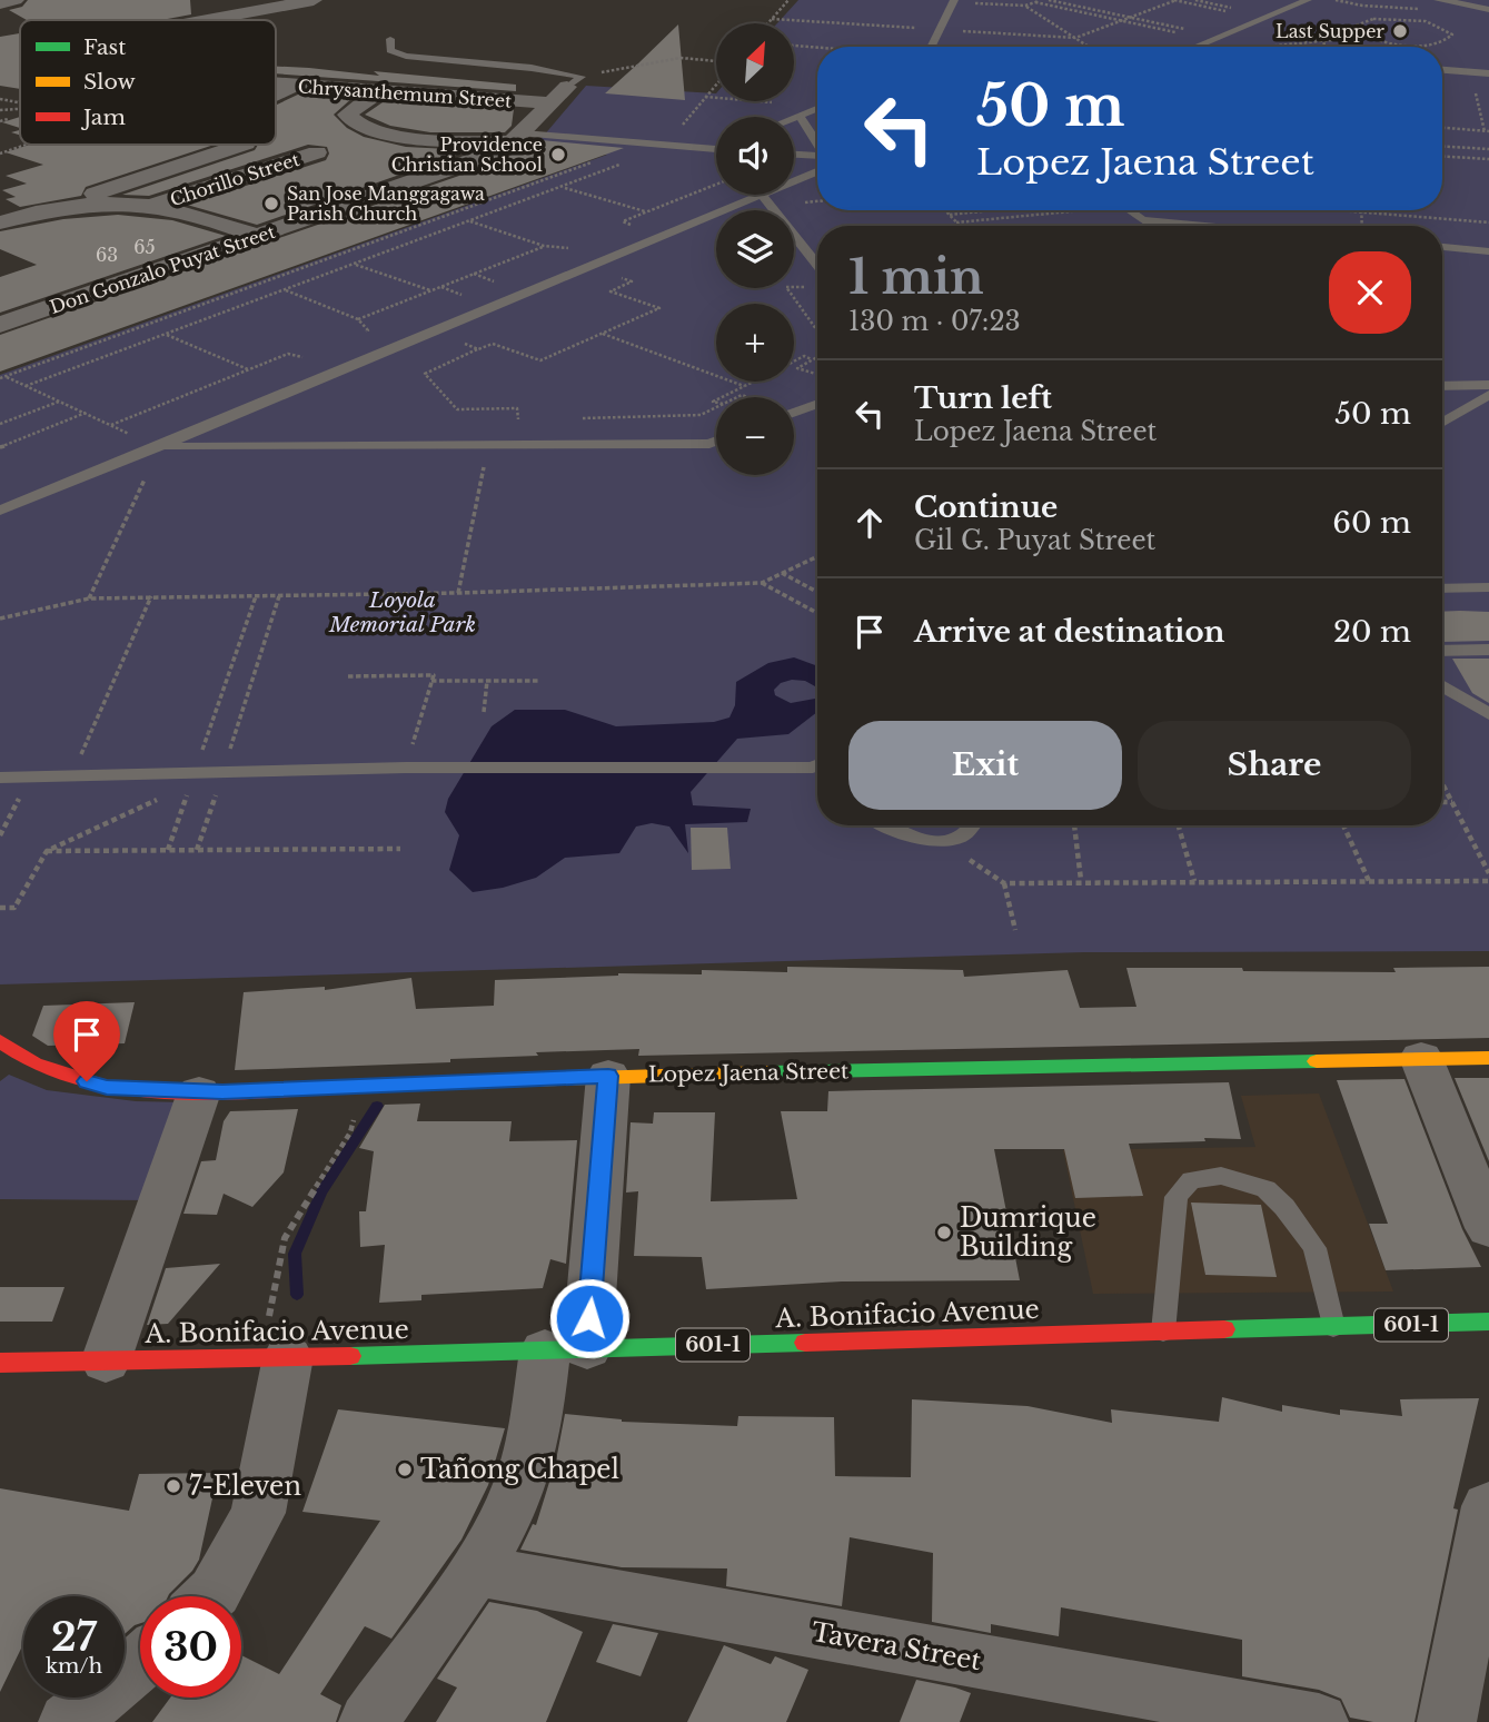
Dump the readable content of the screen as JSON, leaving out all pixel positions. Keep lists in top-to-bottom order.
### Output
{
  "streets": {
    "street": [
      "Chrysanthemum Street",
      "Chorillo Street",
      "Don Gonzalo Puyat Street",
      "Lopez Jaena Street",
      "A. Bonifacio Avenue",
      "601-1",
      "Tavera Street"
    ]
  },
  "crossings": [
    ["Chrysanthemum Street", "Don Gonzalo Puyat Street"]
  ],
  "parks": ["Loyola Memorial Park"],
  "places": [
    "Last Supper",
    "Providence Christian School",
    "San Jose Manggagawa Parish Church",
    "Dumrique Building",
    "Tañong Chapel",
    "7-Eleven"
  ],
  "house_numbers": ["65", "63"],
  "legend": ["Fast", "Slow", "Jam"],
  "north": "top right",
  "page": {
    "map_buttons": ["+", "−"],
    "turn": ["50 m", "Lopez Jaena Street"],
    "heading": ["1 min", "130 m · 07:23"],
    "list": [
      {
        "name": "Turn left",
        "note": "Lopez Jaena Street",
        "value": "50 m"
      },
      {
        "name": "Continue",
        "note": "Gil G. Puyat Street",
        "value": "60 m"
      },
      {
        "name": "Arrive at destination",
        "value": "20 m"
      }
    ],
    "buttons": ["Exit", "Share"],
    "speed": "27 km/h",
    "limit": "30"
  }
}
